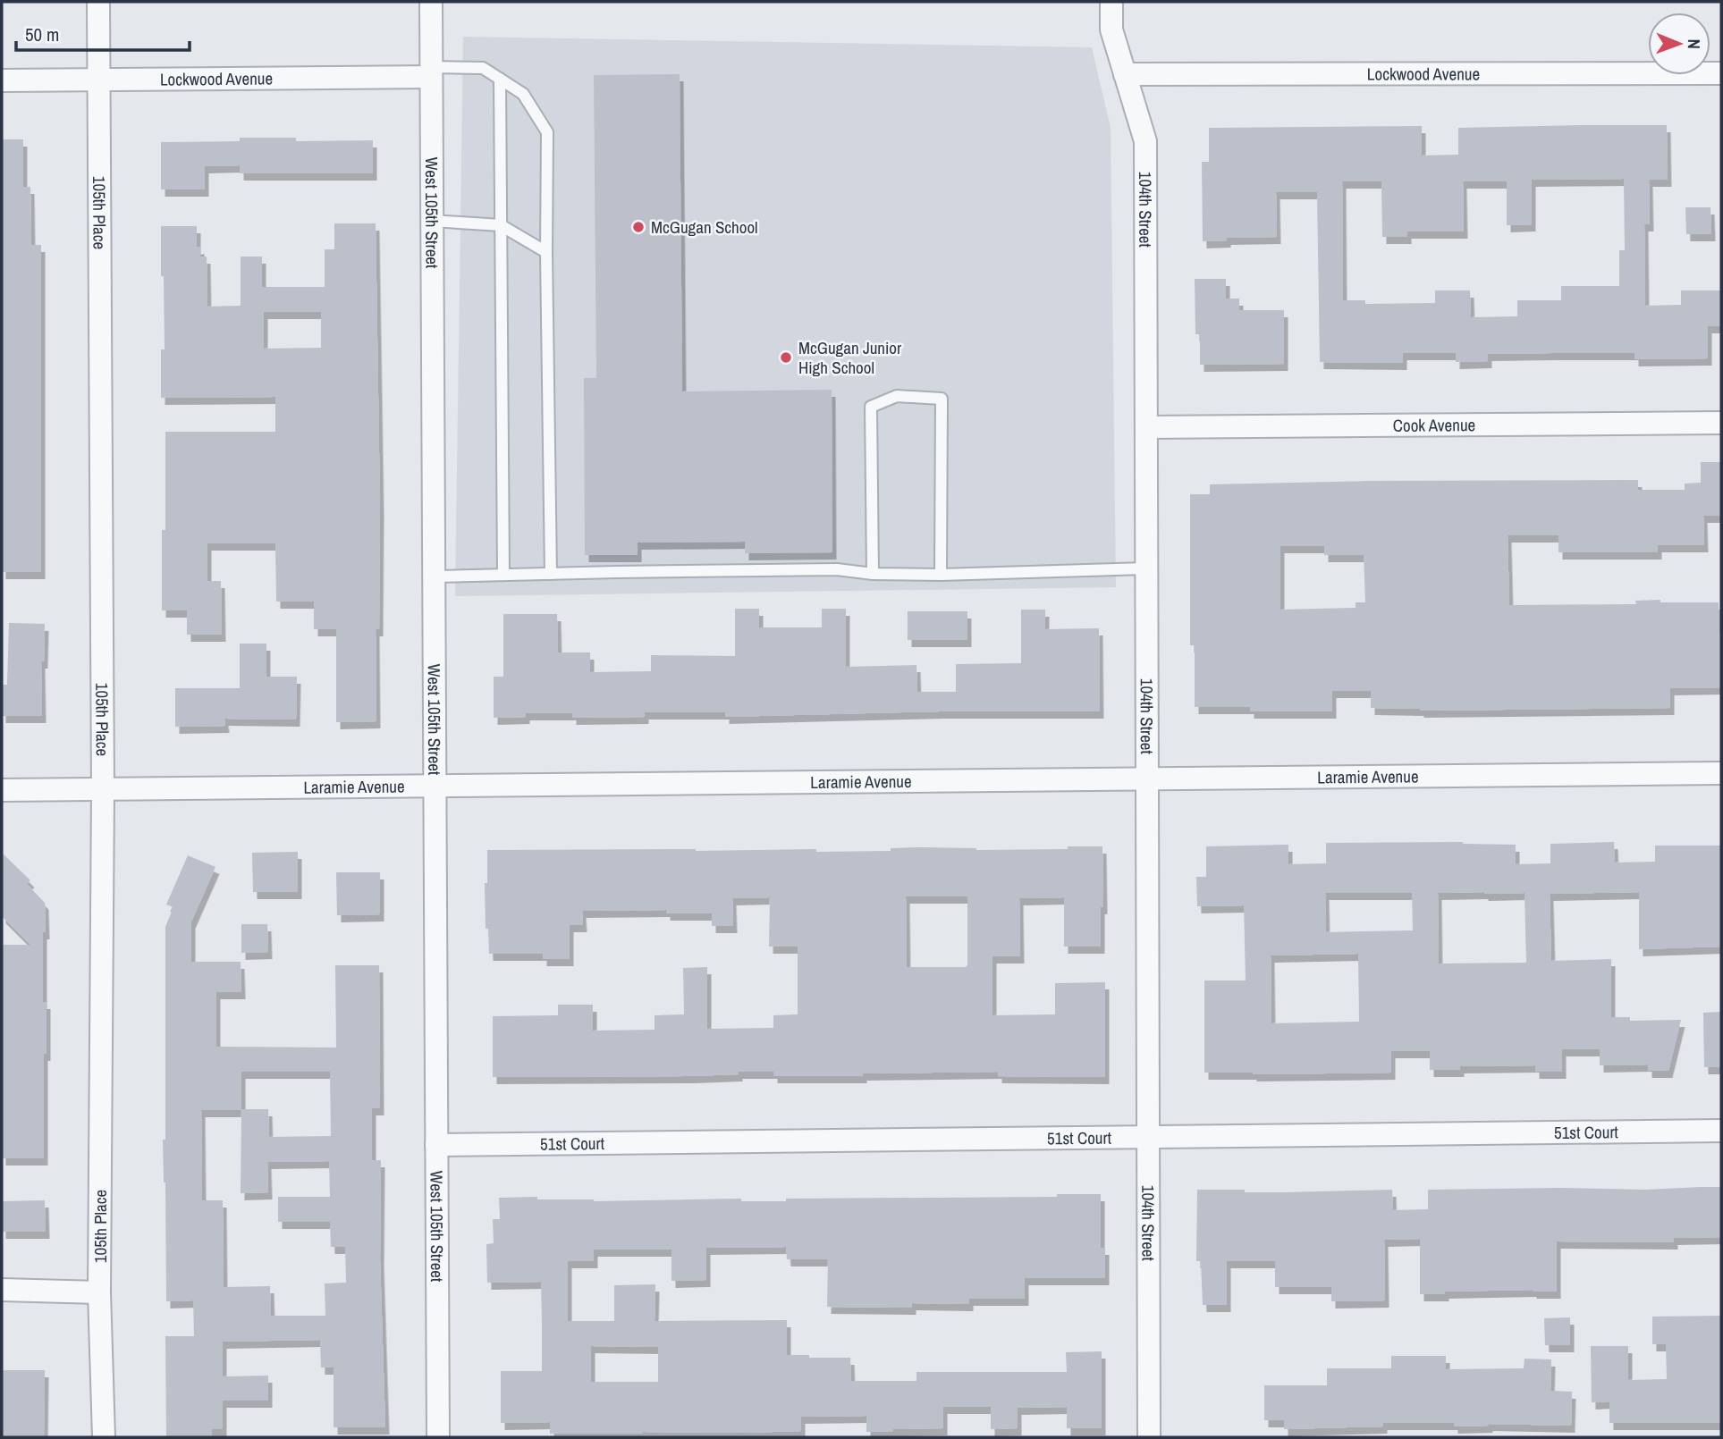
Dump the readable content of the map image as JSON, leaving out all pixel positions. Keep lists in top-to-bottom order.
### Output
{
  "streets": {
    "street": [
      "Lockwood Avenue",
      "104th Street",
      "105th Place",
      "West 105th Street",
      "Cook Avenue",
      "Laramie Avenue",
      "51st Court"
    ]
  },
  "crossings": [
    ["Lockwood Avenue", "104th Street"],
    ["Lockwood Avenue", "105th Place"],
    ["Lockwood Avenue", "West 105th Street"],
    ["104th Street", "Cook Avenue"],
    ["104th Street", "Laramie Avenue"],
    ["104th Street", "51st Court"],
    ["105th Place", "Laramie Avenue"],
    ["West 105th Street", "Laramie Avenue"],
    ["West 105th Street", "51st Court"]
  ],
  "places": ["McGugan School", "McGugan Junior High School"],
  "scale_bar": "50 m",
  "north": "right"
}
